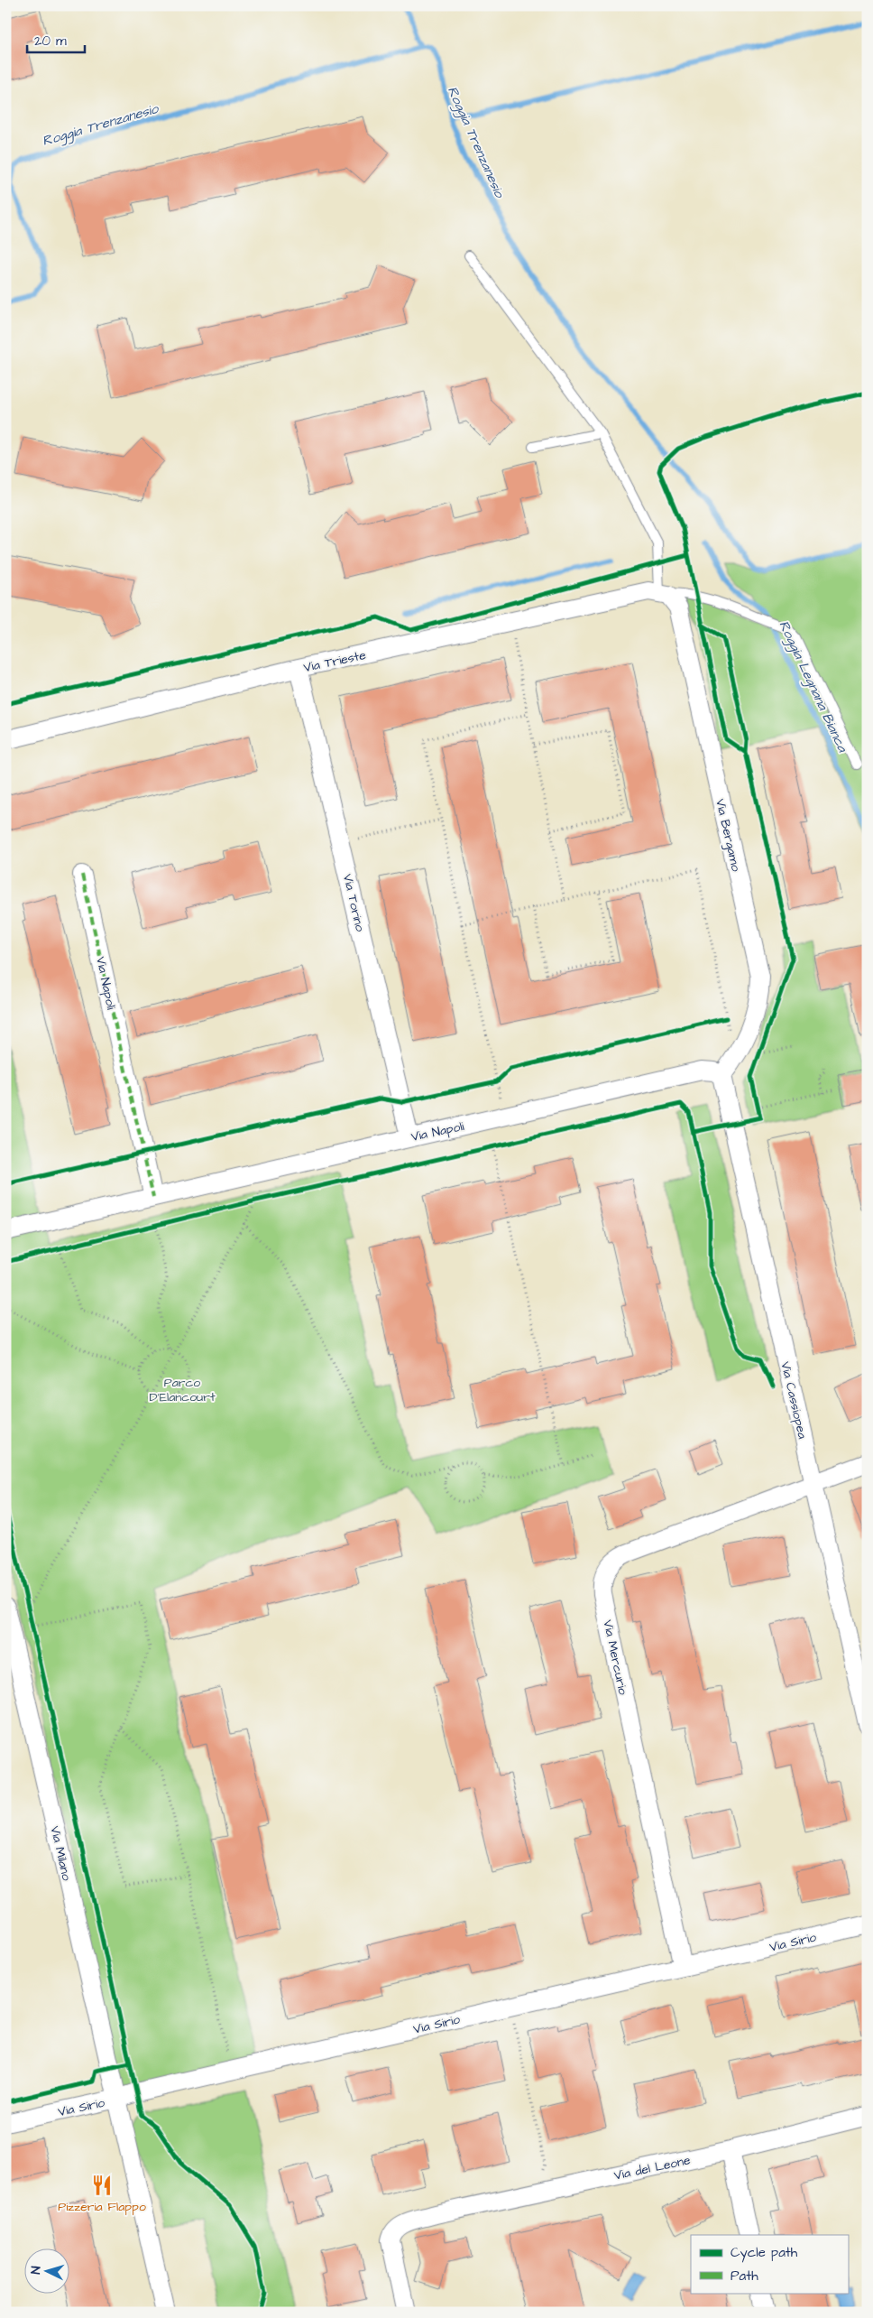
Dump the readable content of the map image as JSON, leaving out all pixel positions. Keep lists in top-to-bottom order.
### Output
{
  "streets": {
    "street": [
      "Via Trieste",
      "Via Bergamo",
      "Via Torino",
      "Via Napoli",
      "Via Cassiopea",
      "Via Mercurio",
      "Via Milano",
      "Via Sirio",
      "Via del Leone"
    ]
  },
  "crossings": [
    ["Via Trieste", "Via Bergamo"],
    ["Via Trieste", "Via Torino"],
    ["Via Bergamo", "Via Napoli"],
    ["Via Bergamo", "Via Cassiopea"],
    ["Via Torino", "Via Napoli"],
    ["Via Napoli", "Via Cassiopea"],
    ["Via Cassiopea", "Via Mercurio"],
    ["Via Mercurio", "Via Sirio"],
    ["Via Milano", "Via Sirio"]
  ],
  "water": ["Roggia Trenzanesio", "Roggia Legnana Bianca"],
  "parks": ["Parco D'Elancourt"],
  "places": {
    "restaurant": ["Pizzeria Flappo"]
  },
  "legend": ["Cycle path", "Path"],
  "scale_bar": "20 m",
  "north": "left"
}
